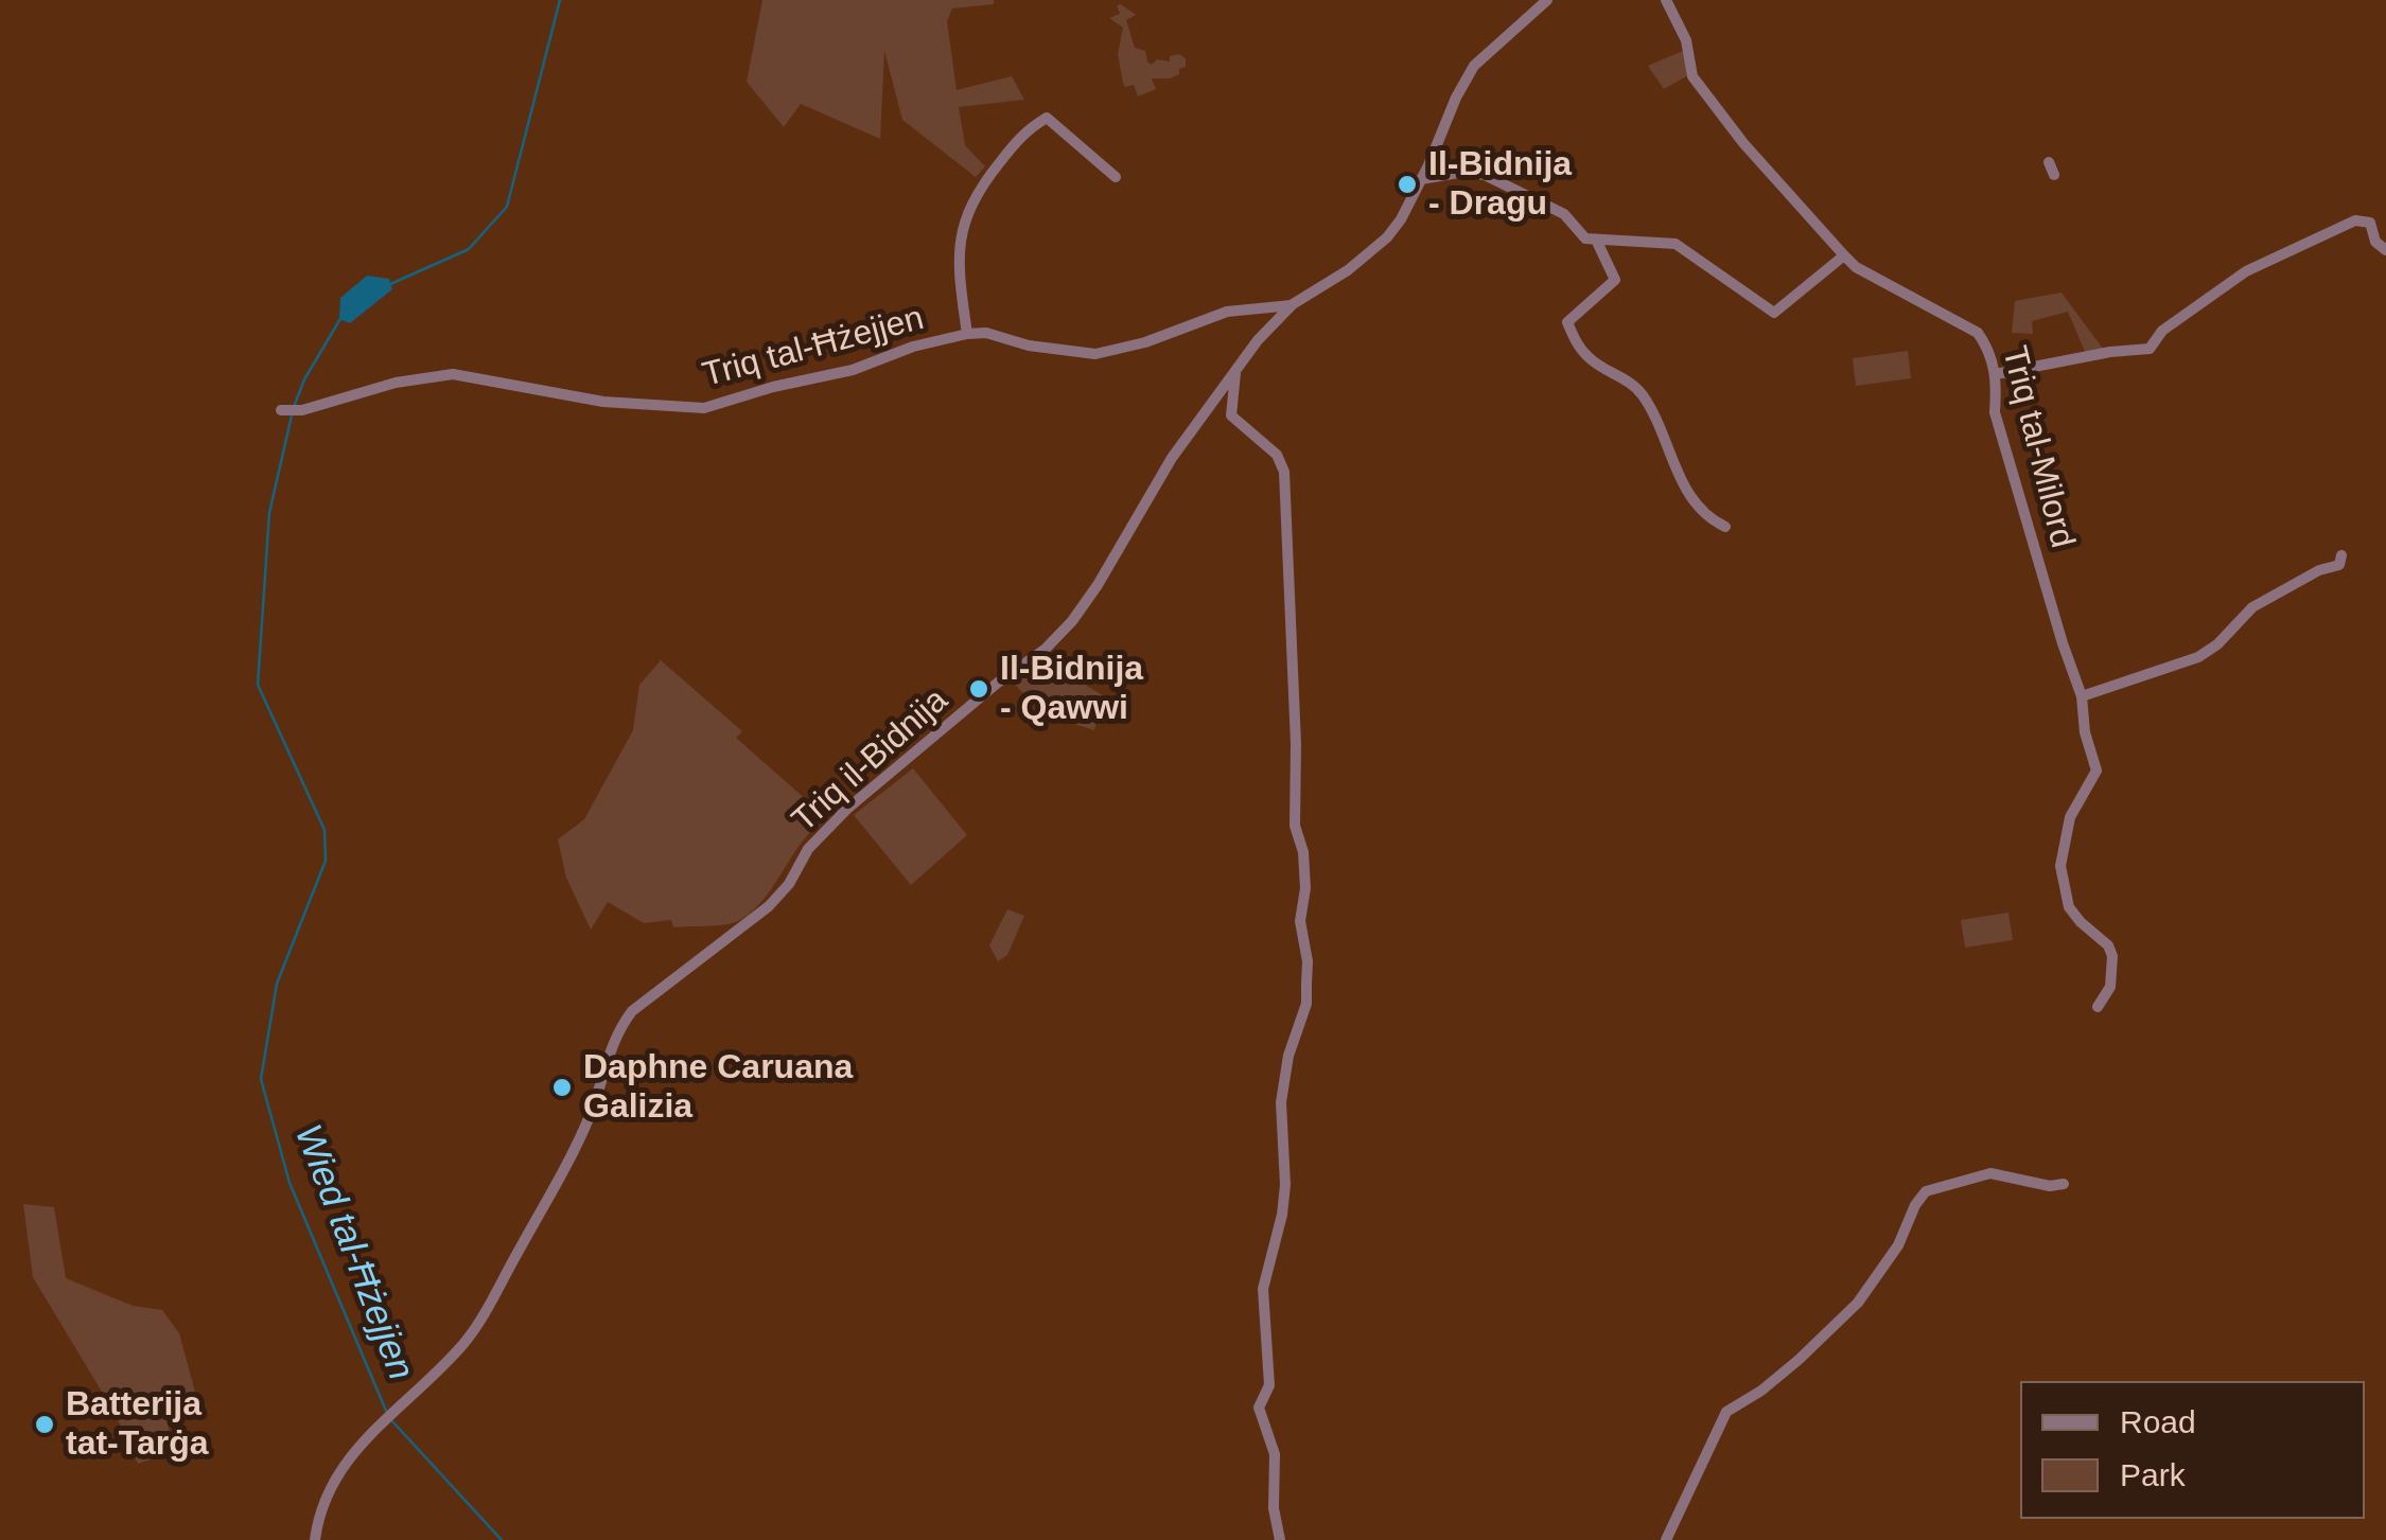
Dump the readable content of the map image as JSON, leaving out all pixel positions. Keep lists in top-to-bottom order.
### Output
{
  "streets": {
    "street": ["Triq tal-Ħżejjen", "Triq tal-Milord", "Triq il-Bidnija"]
  },
  "crossings": [
    ["Triq tal-Ħżejjen", "Triq il-Bidnija"]
  ],
  "water": ["Wied tal-Ħżejjen"],
  "places": [
    "Il-Bidnija - Dragu",
    "Il-Bidnija - Qawwi",
    "Daphne Caruana Galizia",
    "Batterija tat-Tarġa"
  ],
  "legend": ["Road", "Park"]
}
